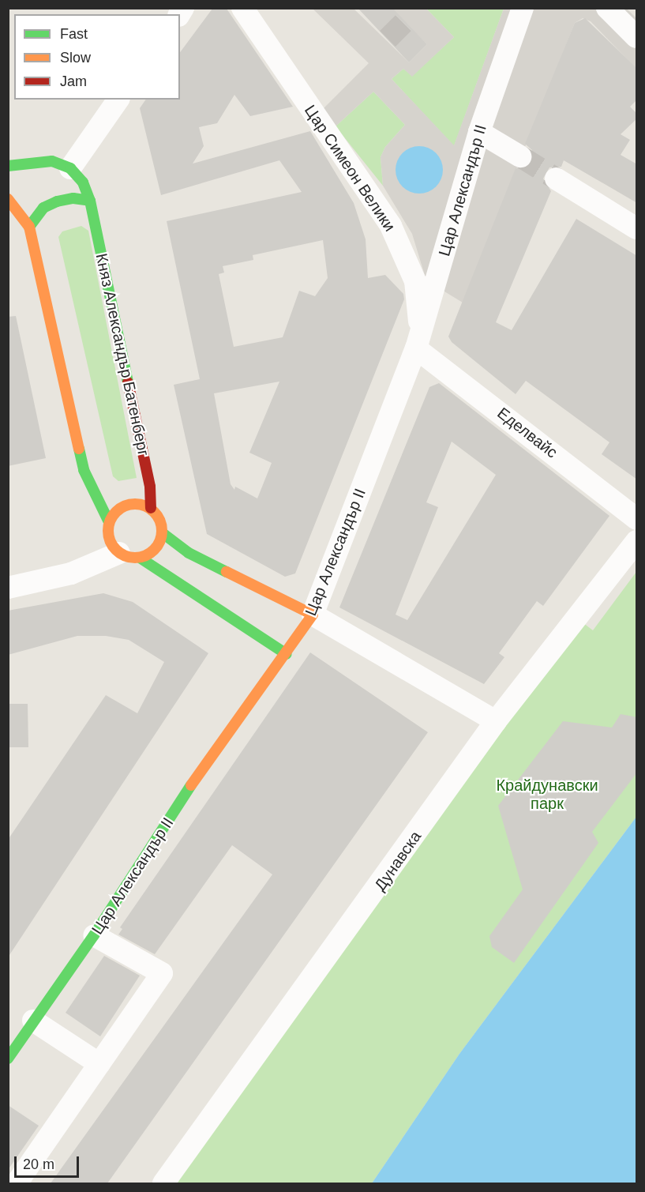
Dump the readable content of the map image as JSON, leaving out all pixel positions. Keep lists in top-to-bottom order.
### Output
{
  "streets": {
    "street": [
      "Цар Симеон Велики",
      "Цар Александър II",
      "Княз Александър Батенберг",
      "Еделвайс",
      "Дунавска"
    ]
  },
  "crossings": [
    ["Цар Симеон Велики", "Цар Александър II"],
    ["Цар Симеон Велики", "Еделвайс"],
    ["Цар Александър II", "Княз Александър Батенберг"],
    ["Цар Александър II", "Еделвайс"],
    ["Княз Александър Батенберг", "Дунавска"]
  ],
  "parks": ["Крайдунавски парк"],
  "legend": ["Fast", "Slow", "Jam"],
  "scale_bar": "20 m"
}
